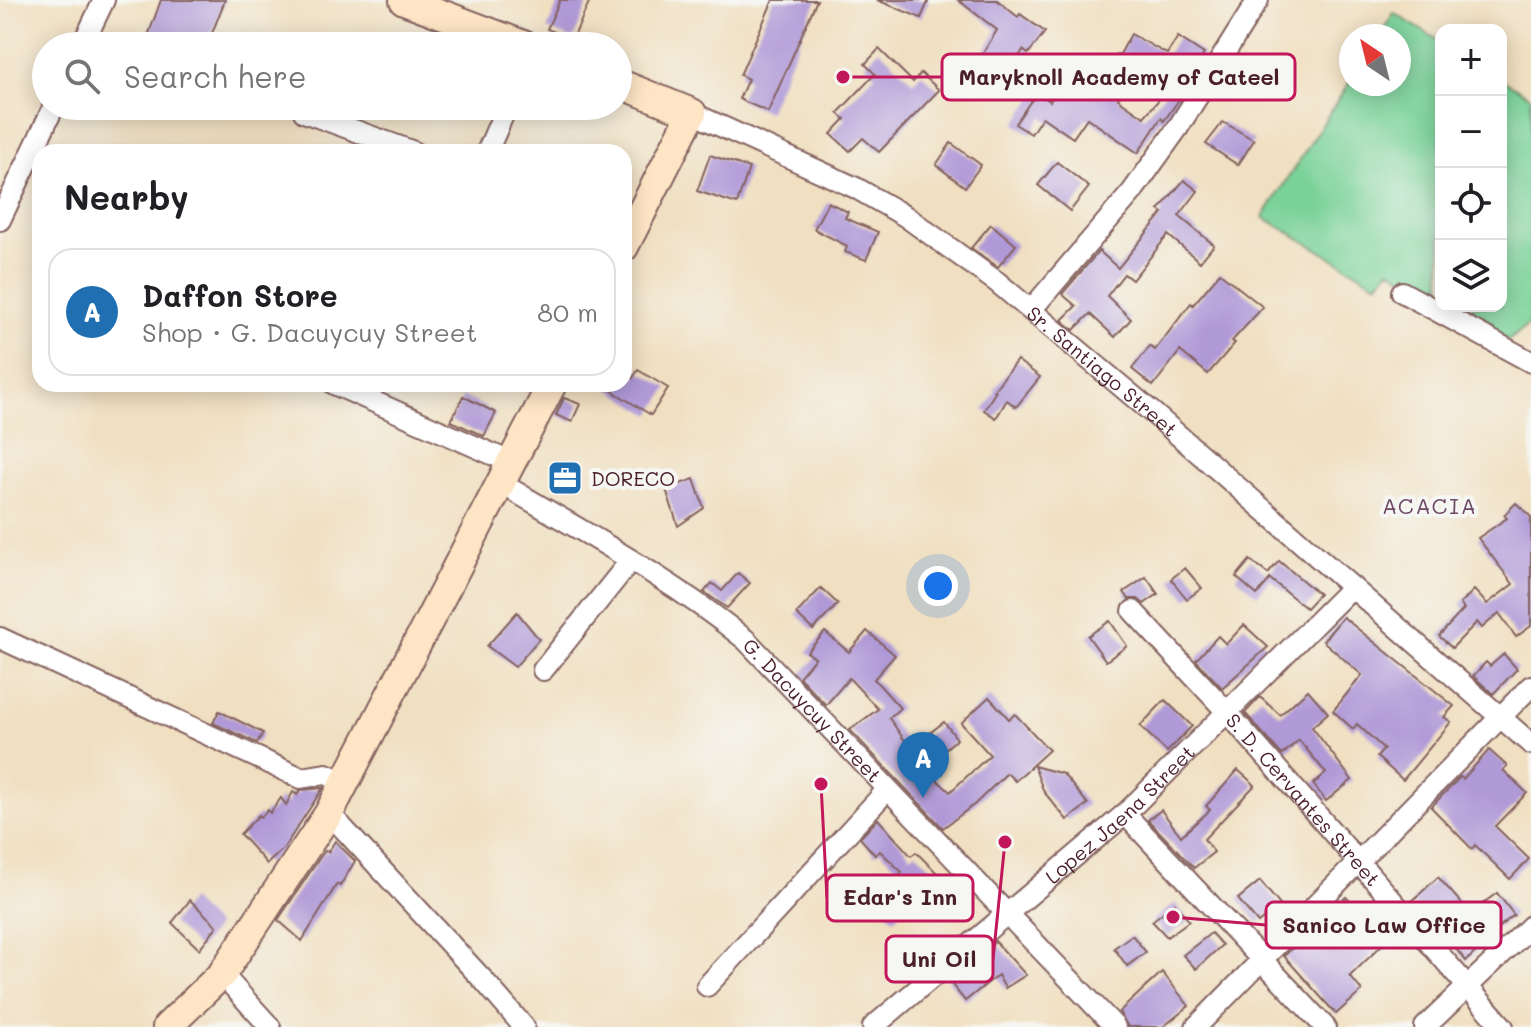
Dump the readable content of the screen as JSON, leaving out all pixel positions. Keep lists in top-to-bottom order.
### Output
{
  "streets": {
    "street": [
      "Sr. Santiago Street",
      "G. Dacuycuy Street",
      "S. D. Cervantes Street",
      "Lopez Jaena Street"
    ]
  },
  "crossings": [
    ["Sr. Santiago Street", "Lopez Jaena Street"],
    ["G. Dacuycuy Street", "Lopez Jaena Street"],
    ["S. D. Cervantes Street", "Lopez Jaena Street"]
  ],
  "districts": ["ACACIA"],
  "places": {
    "other": [
      "Maryknoll Academy of Cateel",
      "Edar's Inn",
      "Uni Oil",
      "Sanico Law Office"
    ],
    "office": ["DORECO"]
  },
  "north": "top left",
  "page": {
    "map_buttons": ["+", "−"],
    "search": "Search here",
    "heading": "Nearby",
    "list": [
      {
        "mark": "A",
        "name": "Daffon Store",
        "note": "Shop · G. Dacuycuy Street",
        "value": "80 m"
      }
    ],
    "pins": "A"
  }
}
